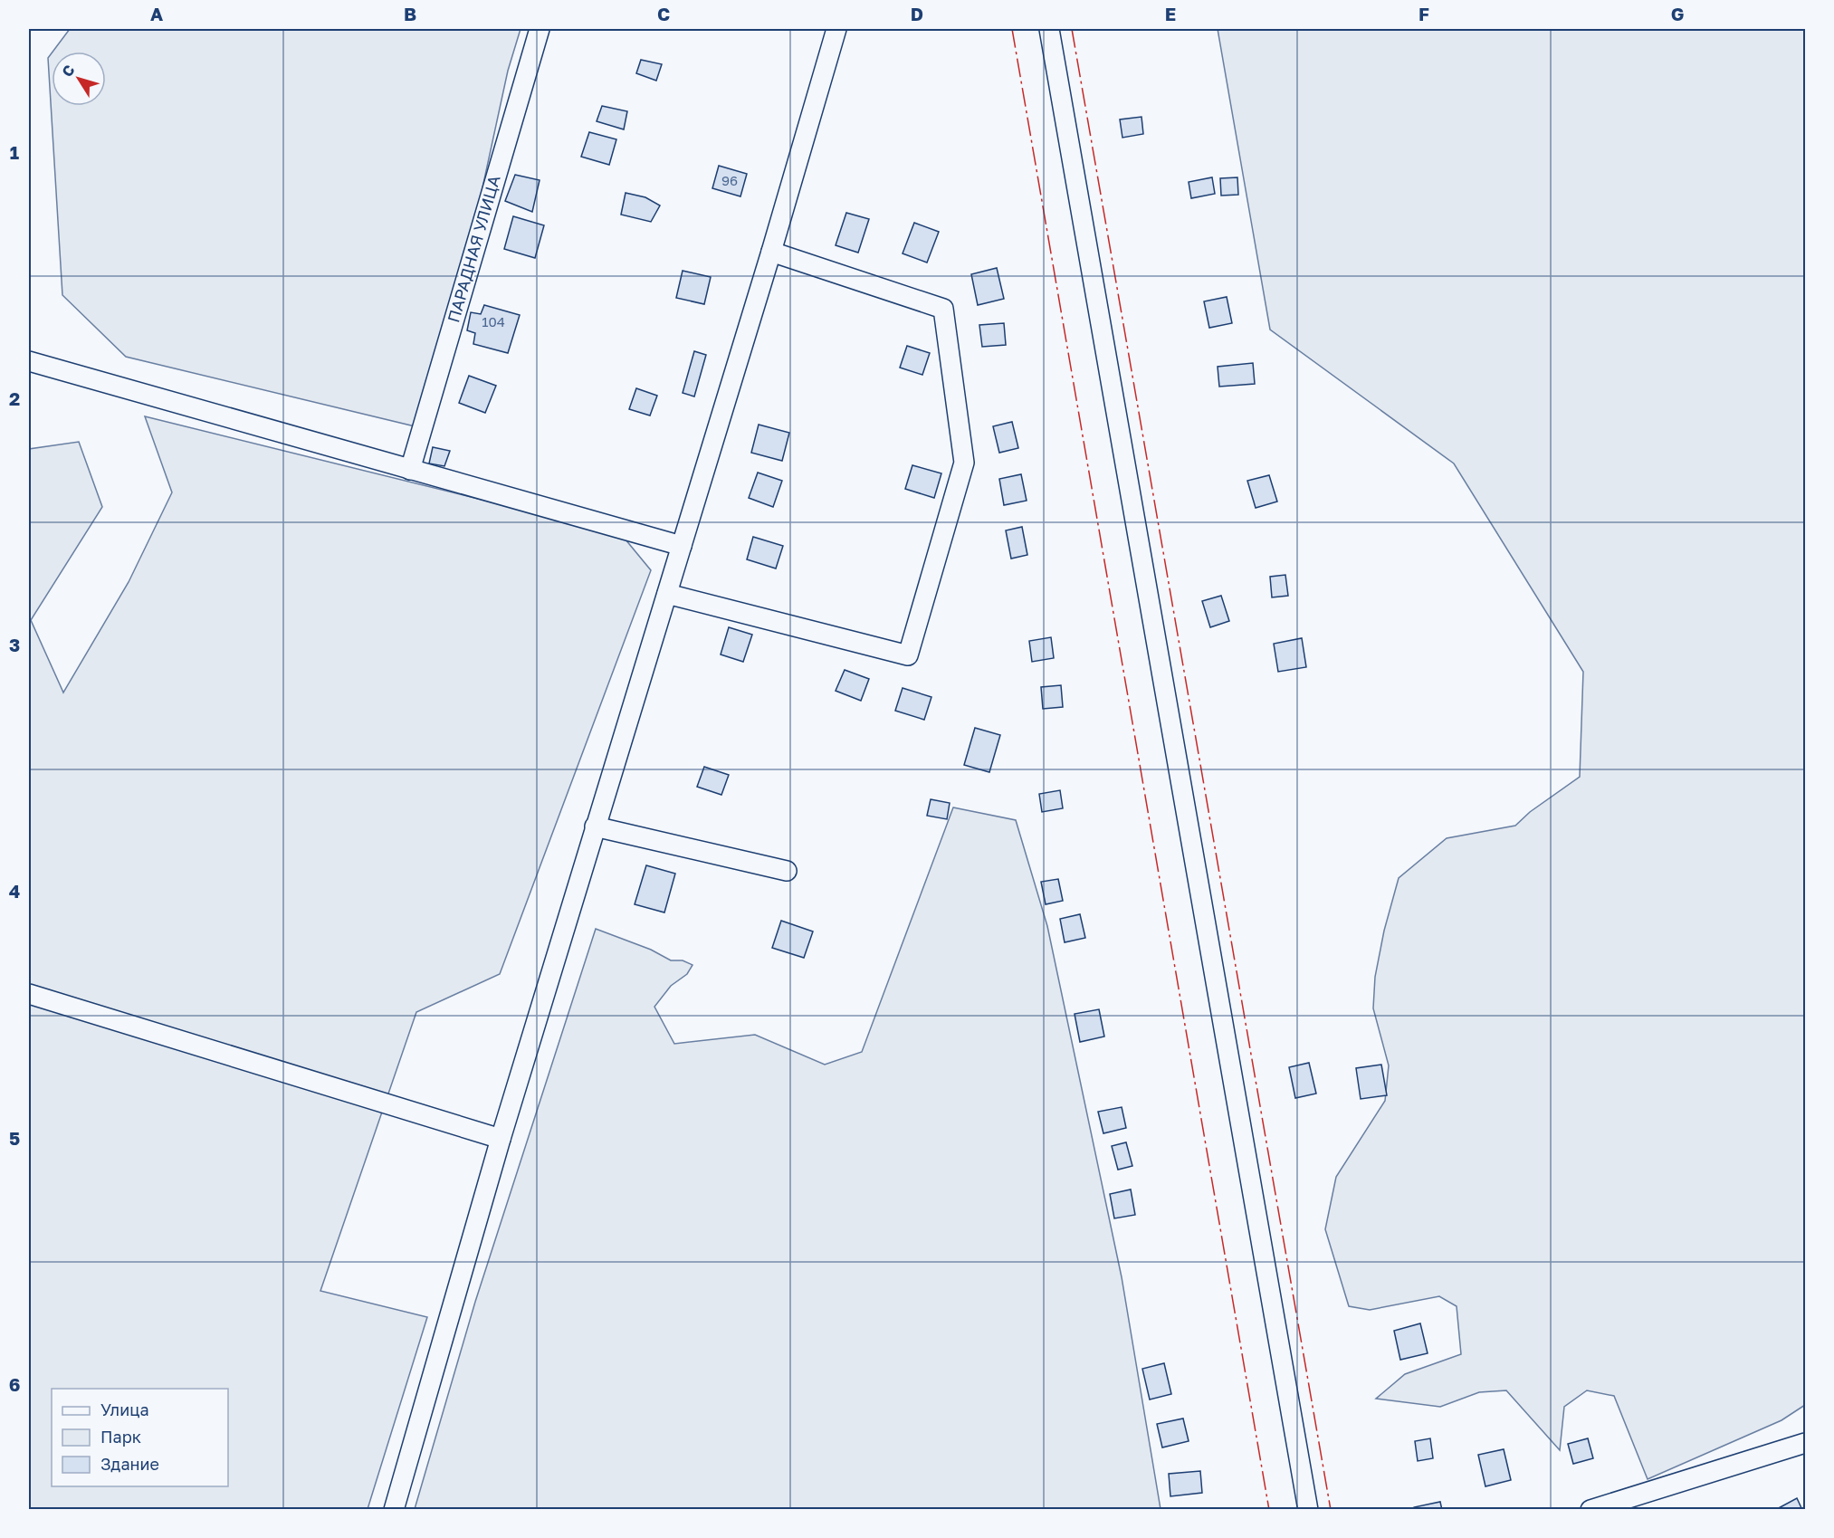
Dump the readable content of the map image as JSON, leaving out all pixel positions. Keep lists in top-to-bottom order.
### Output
{
  "streets": {
    "street": ["ПАРАДНАЯ УЛИЦА"]
  },
  "house_numbers": ["96", "104"],
  "legend": ["Улица", "Парк", "Здание"],
  "north": "top left",
  "grid": {
    "columns": [
      "A",
      "B",
      "C",
      "D",
      "E",
      "F",
      "G"
    ],
    "rows": [
      "1",
      "2",
      "3",
      "4",
      "5",
      "6"
    ]
  }
}
